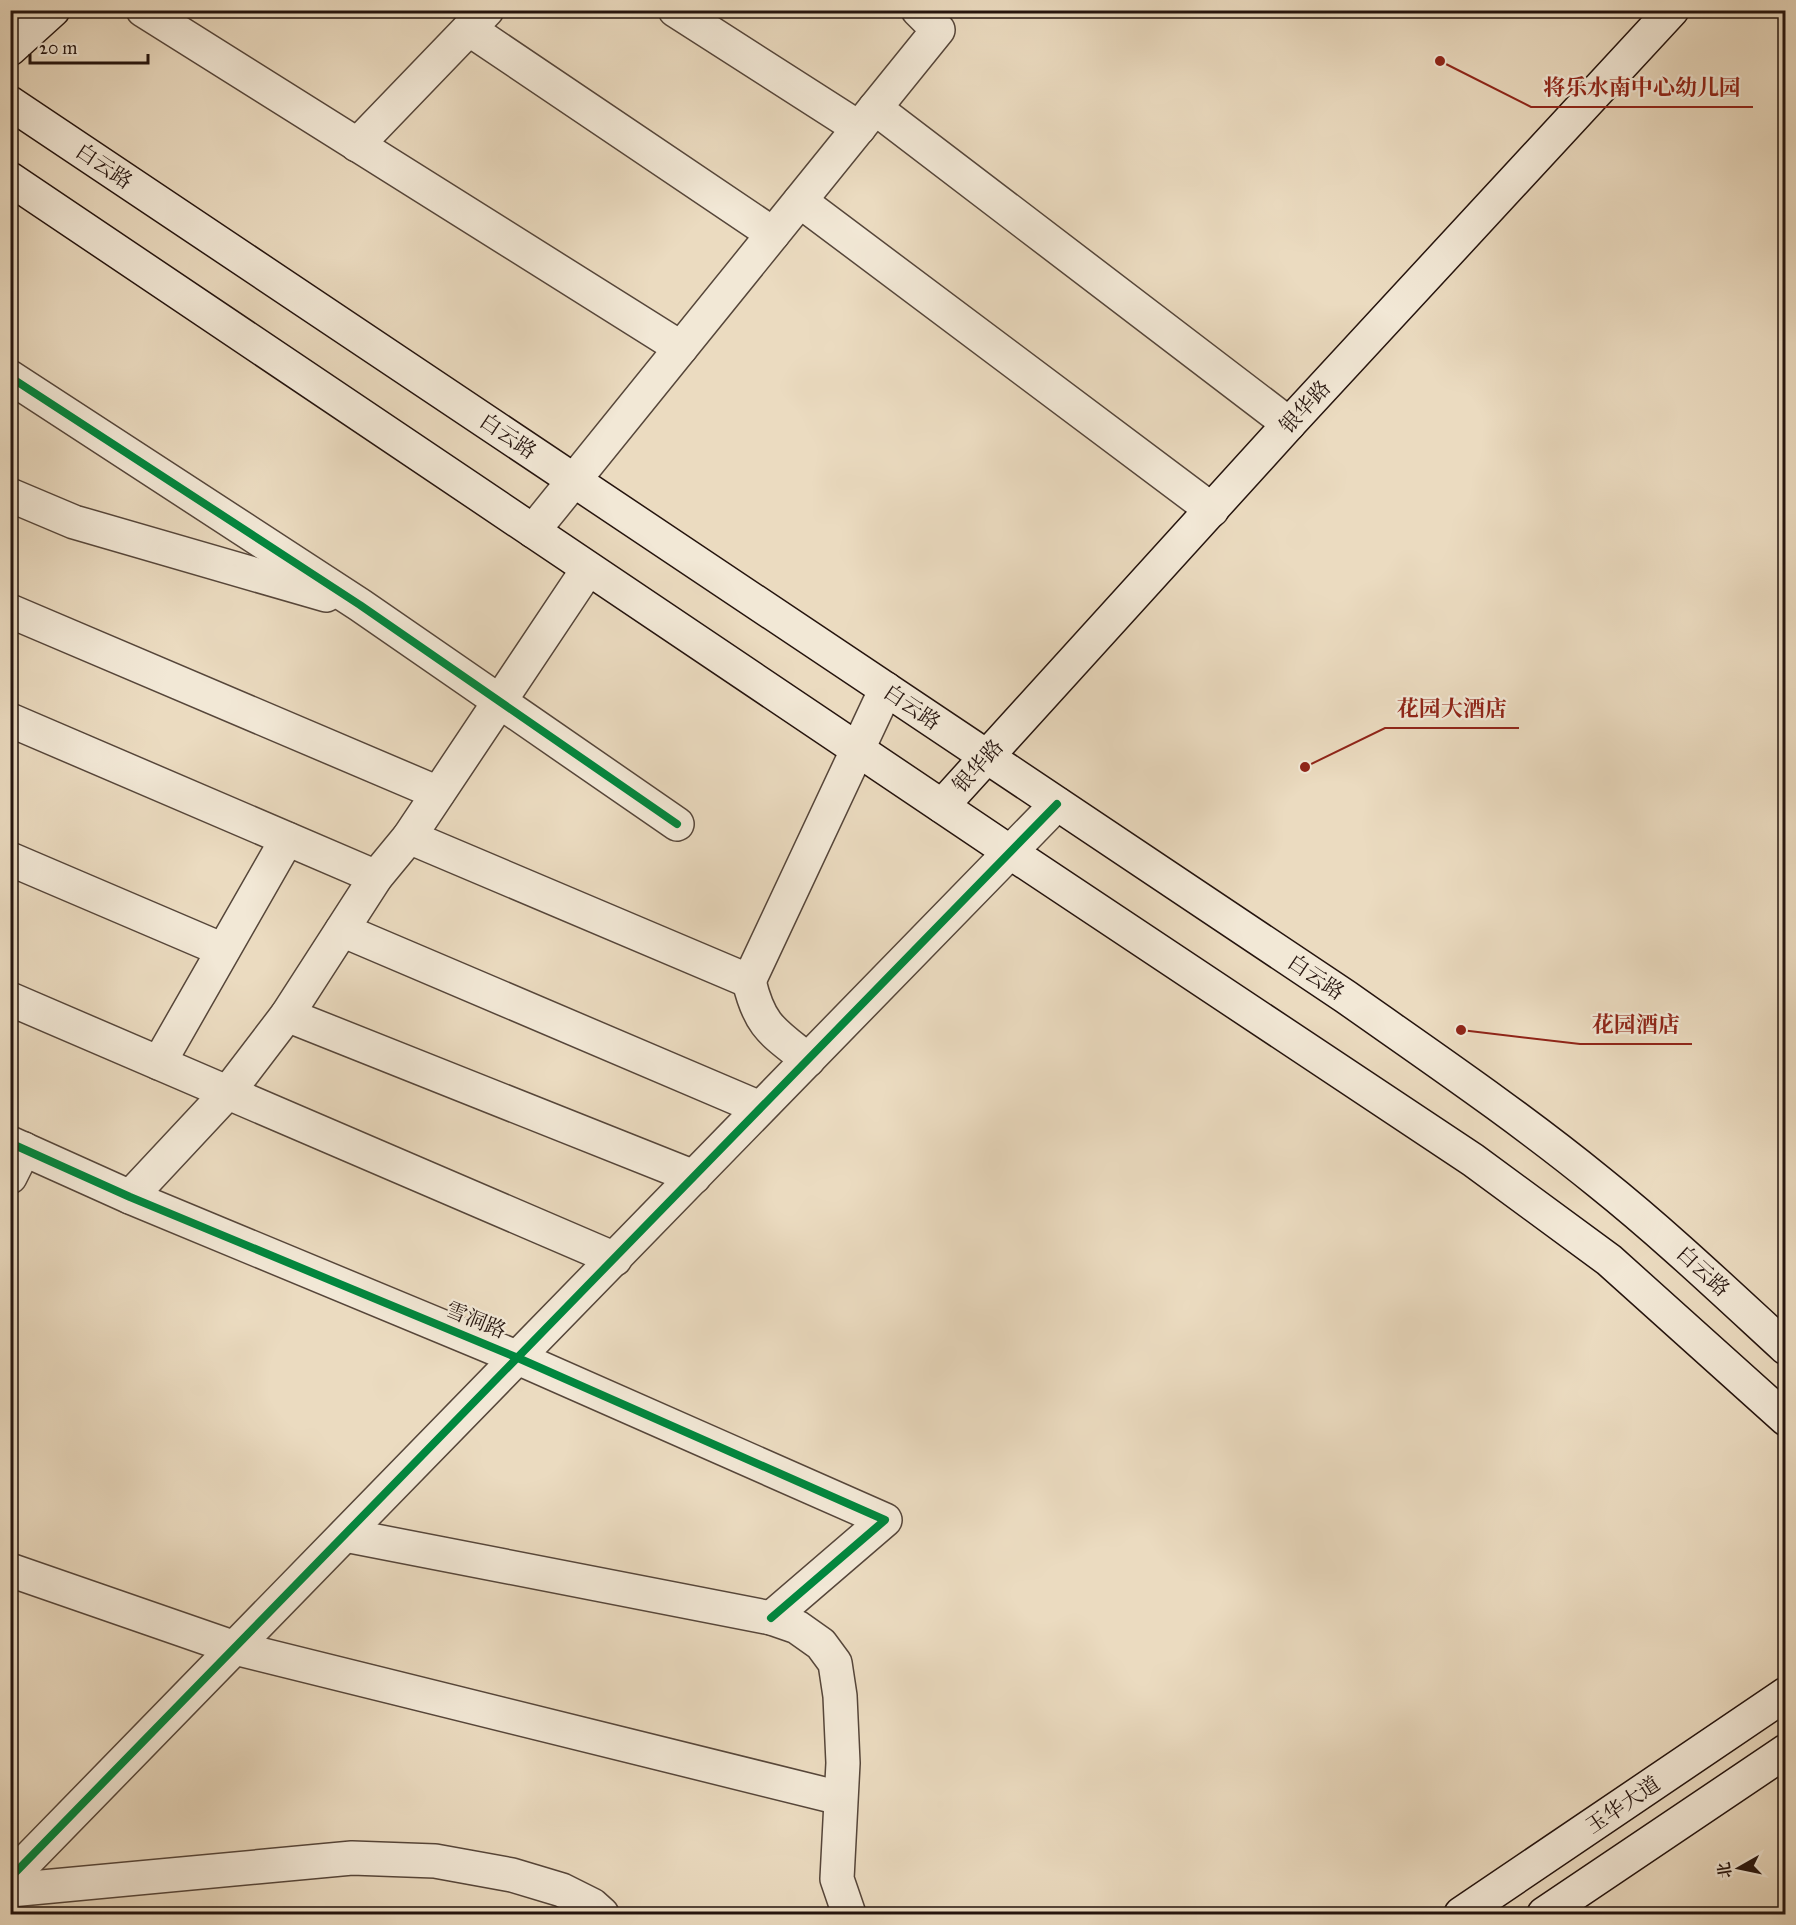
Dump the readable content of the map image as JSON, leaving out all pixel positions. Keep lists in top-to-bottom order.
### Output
{
  "streets": {
    "street": [
      "白云路",
      "银华路",
      "雪洞路",
      "玉华大道"
    ]
  },
  "crossings": [
    ["白云路", "银华路"]
  ],
  "places": ["将乐水南中心幼儿园", "花园大酒店", "花园酒店"],
  "scale_bar": "20 m",
  "north": "left"
}
